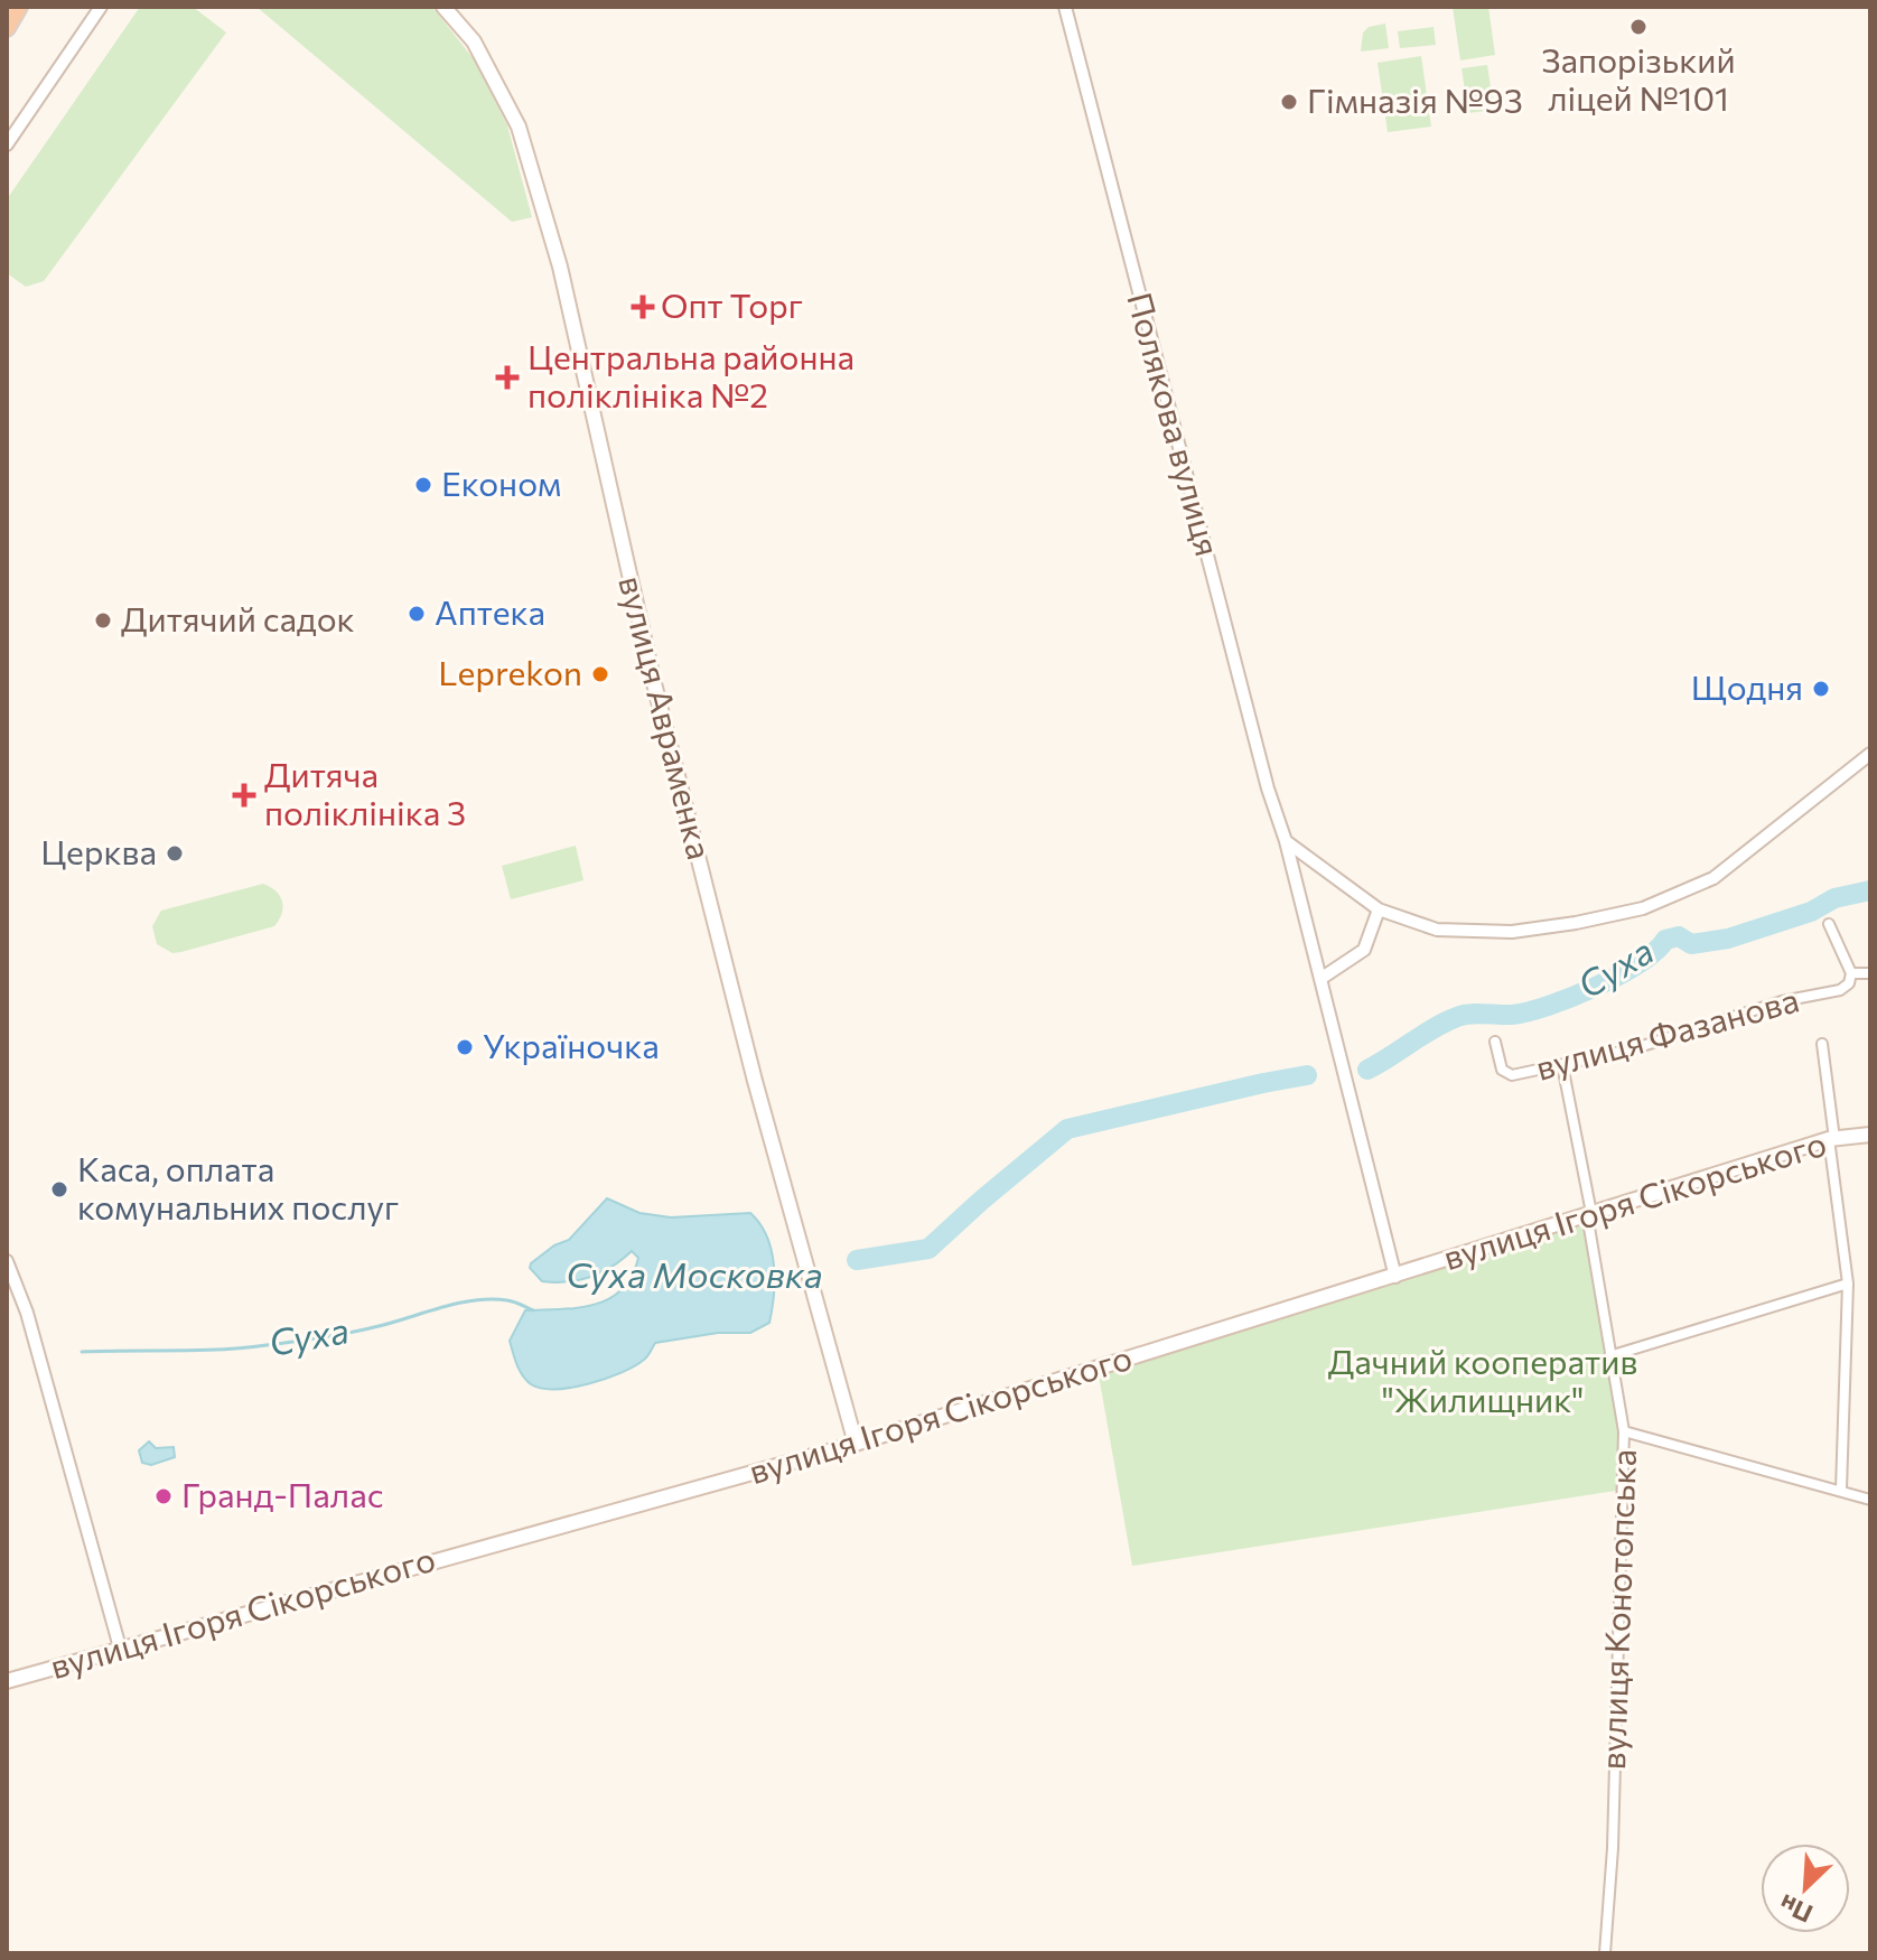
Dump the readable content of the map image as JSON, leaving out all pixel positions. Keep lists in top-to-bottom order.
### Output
{
  "streets": {
    "main road": ["вулиця Авраменка", "вулиця Ігоря Сікорського"],
    "street": ["Полякова вулиця", "вулиця Фазанова", "вулиця Конотопська"]
  },
  "crossings": [
    ["Полякова вулиця", "вулиця Ігоря Сікорського"],
    ["вулиця Авраменка", "вулиця Ігоря Сікорського"],
    ["вулиця Фазанова", "вулиця Конотопська"],
    ["вулиця Ігоря Сікорського", "вулиця Конотопська"]
  ],
  "water": ["Суха", "Суха Московка"],
  "parks": ["Дачний кооператив \"Жилищник\""],
  "places": {
    "other": [
      "Запорізький ліцей №101",
      "Гімназія №93",
      "Економ",
      "Аптека",
      "Дитячий садок",
      "Leprekon",
      "Щодня",
      "Церква",
      "Україночка",
      "Каса, оплата комунальних послуг",
      "Гранд-Палас"
    ],
    "health": ["Опт Торг", "Центральна районна поліклініка №2", "Дитяча поліклініка 3"]
  },
  "north": "bottom left"
}
